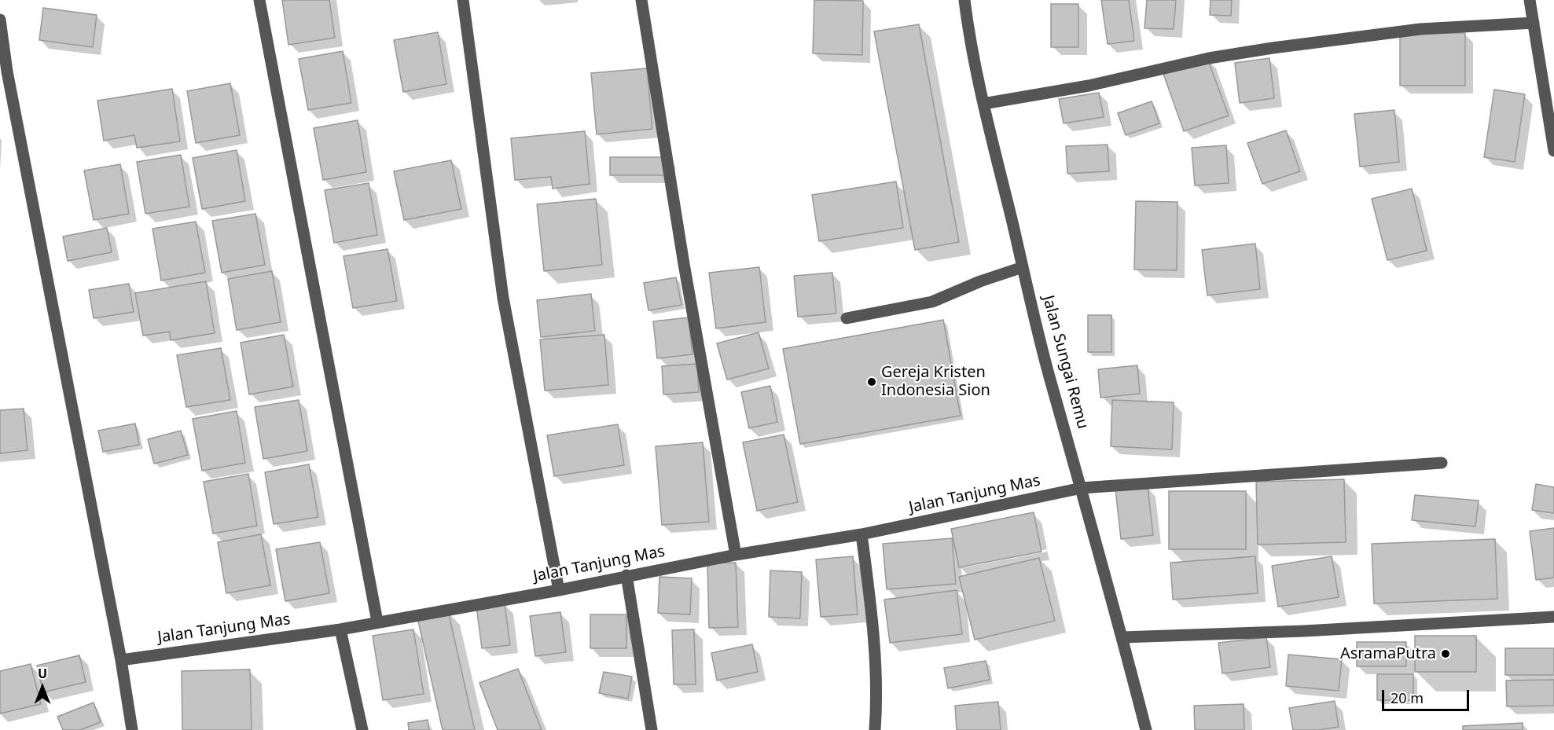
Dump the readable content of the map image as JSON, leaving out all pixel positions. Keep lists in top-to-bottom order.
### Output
{
  "streets": {
    "street": ["Jalan Sungai Remu", "Jalan Tanjung Mas"]
  },
  "crossings": [
    ["Jalan Sungai Remu", "Jalan Tanjung Mas"]
  ],
  "places": ["Gereja Kristen Indonesia Sion", "AsramaPutra"],
  "scale_bar": "20 m",
  "north": "top"
}
